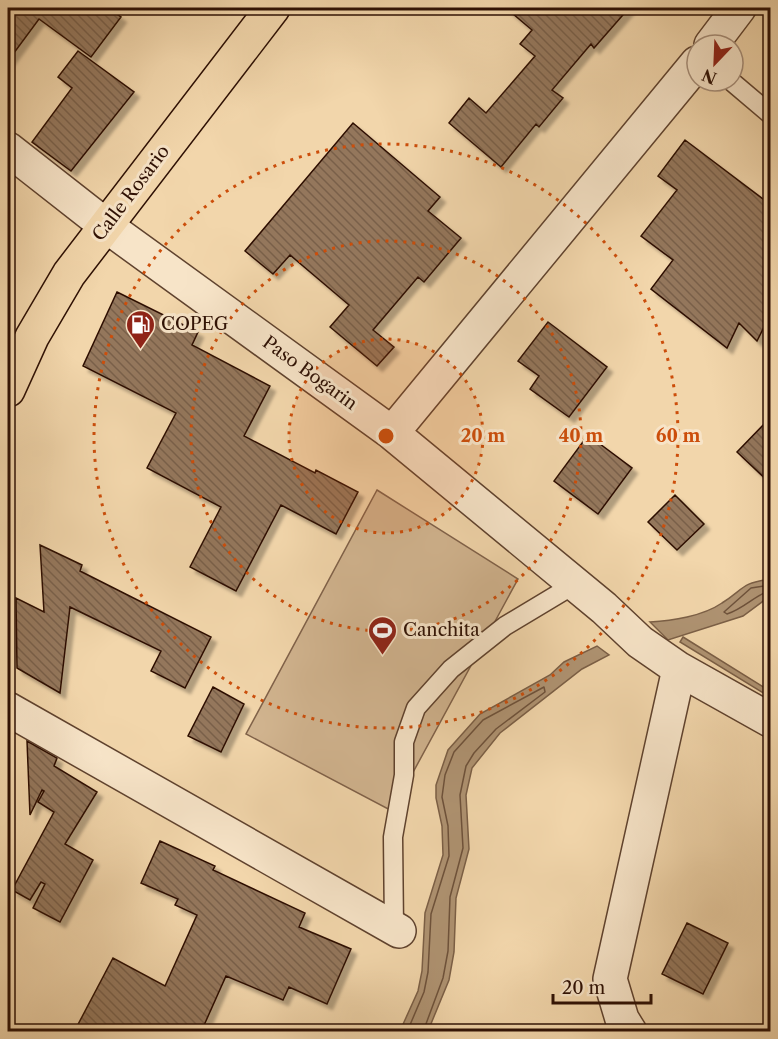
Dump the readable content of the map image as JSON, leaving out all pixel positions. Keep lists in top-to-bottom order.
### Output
{
  "streets": {
    "main road": ["Calle Rosario"],
    "street": ["Paso Bogarin"]
  },
  "crossings": [
    ["Calle Rosario", "Paso Bogarin"]
  ],
  "places": {
    "fuel station": ["COPEG"],
    "sports": ["Canchita"]
  },
  "scale_bar": "20 m",
  "north": "bottom left",
  "rings": ["20 m", "40 m", "60 m"]
}
